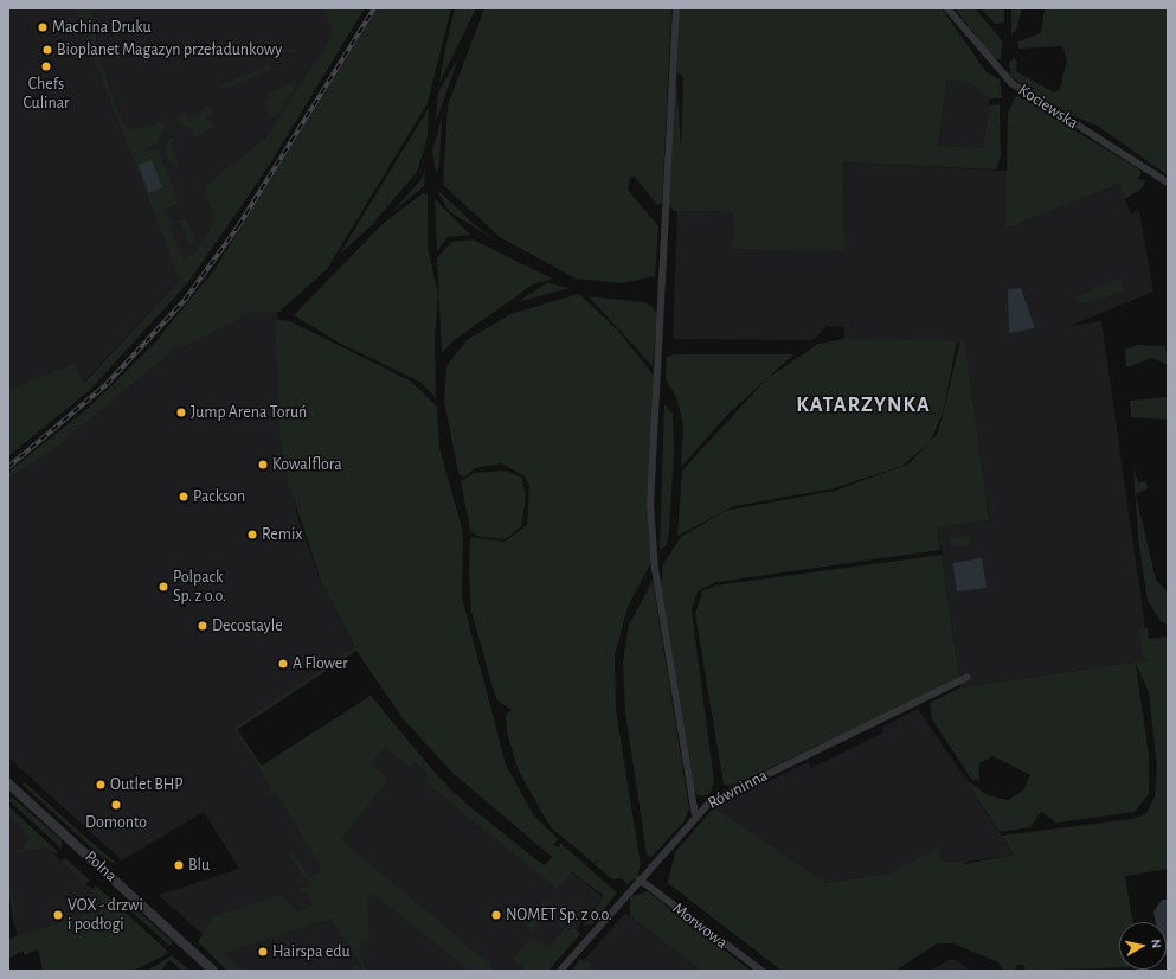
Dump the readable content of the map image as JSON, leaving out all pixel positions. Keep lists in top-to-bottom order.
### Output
{
  "streets": {
    "street": [
      "Kociewska",
      "Równinna",
      "Polna",
      "Morwowa"
    ]
  },
  "crossings": [
    ["Równinna", "Morwowa"]
  ],
  "districts": ["KATARZYNKA"],
  "places": [
    "Machina Druku",
    "Bioplanet Magazyn przeładunkowy",
    "Chefs Culinar",
    "Jump Arena Toruń",
    "Kowalflora",
    "Packson",
    "Remix",
    "Polpack Sp. z o.o.",
    "Decostayle",
    "A Flower",
    "Outlet BHP",
    "Domonto",
    "Blu",
    "VOX - drzwi i podłogi",
    "NOMET Sp. z o.o.",
    "Hairspa edu"
  ],
  "north": "right"
}
